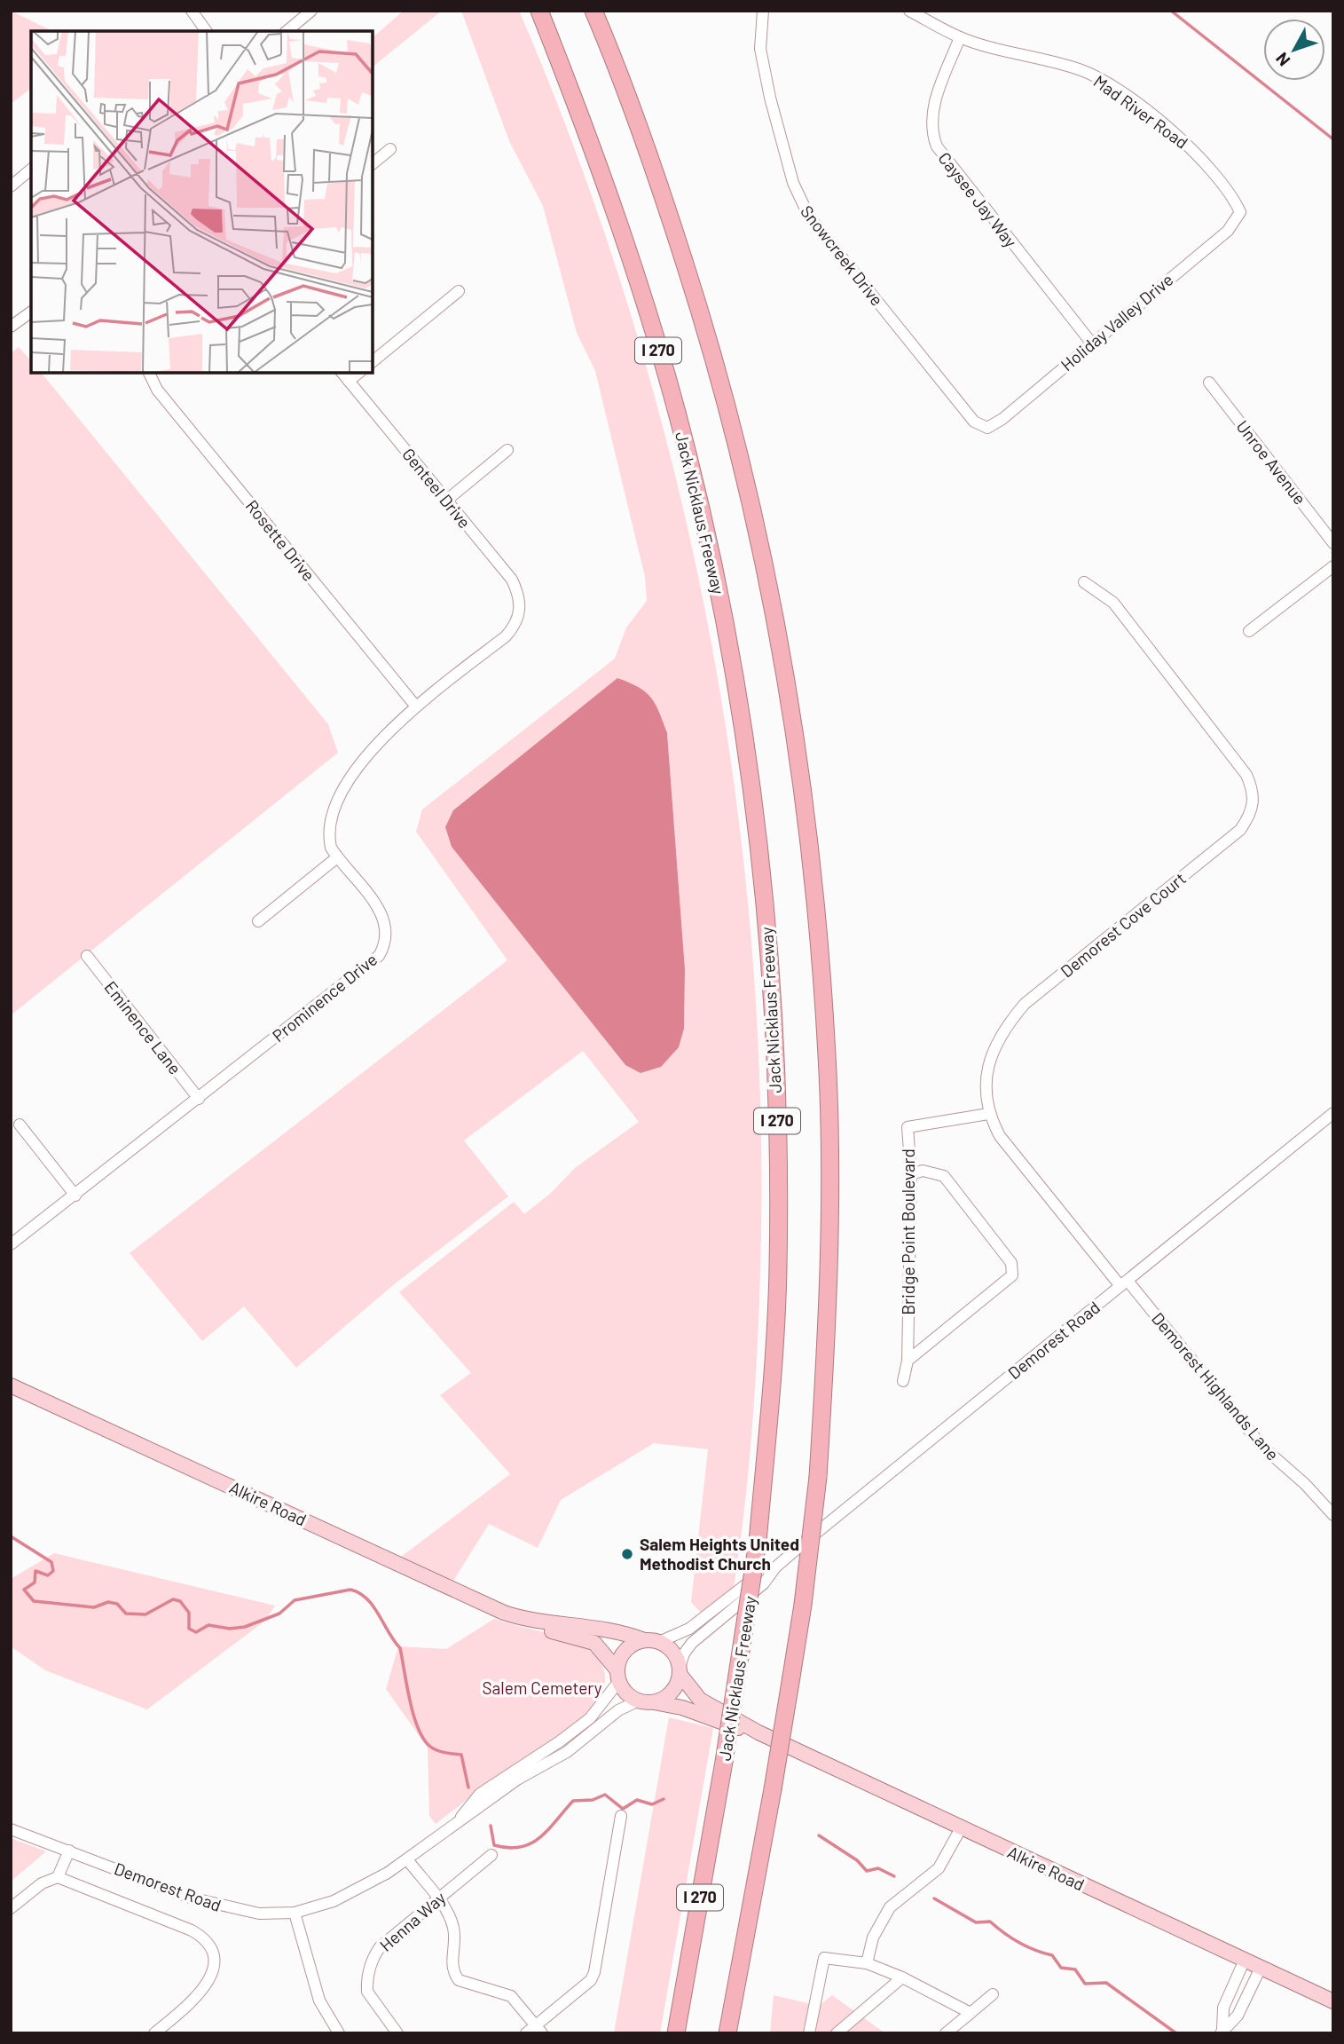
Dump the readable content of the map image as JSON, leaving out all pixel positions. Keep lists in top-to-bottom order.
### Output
{
  "streets": {
    "highway": ["I 270", "Jack Nicklaus Freeway"],
    "main road": ["Alkire Road"],
    "street": [
      "Mad River Road",
      "Caysee Jay Way",
      "Snowcreek Drive",
      "Holiday Valley Drive",
      "Unroe Avenue",
      "Genteel Drive",
      "Rosette Drive",
      "Demorest Cove Court",
      "Prominence Drive",
      "Eminence Lane",
      "Bridge Point Boulevard",
      "Demorest Road",
      "Demorest Highlands Lane",
      "Henna Way"
    ]
  },
  "crossings": [
    ["Mad River Road", "Caysee Jay Way"],
    ["Mad River Road", "Holiday Valley Drive"],
    ["Caysee Jay Way", "Holiday Valley Drive"],
    ["Snowcreek Drive", "Holiday Valley Drive"],
    ["Genteel Drive", "Prominence Drive"],
    ["Rosette Drive", "Prominence Drive"],
    ["Demorest Cove Court", "Bridge Point Boulevard"],
    ["Demorest Cove Court", "Demorest Road"],
    ["Demorest Cove Court", "Demorest Highlands Lane"],
    ["Prominence Drive", "Eminence Lane"],
    ["Demorest Road", "Demorest Highlands Lane"],
    ["Demorest Road", "Alkire Road"]
  ],
  "parks": ["Salem Cemetery"],
  "places": ["Salem Heights United Methodist Church"],
  "north": "bottom left"
}
